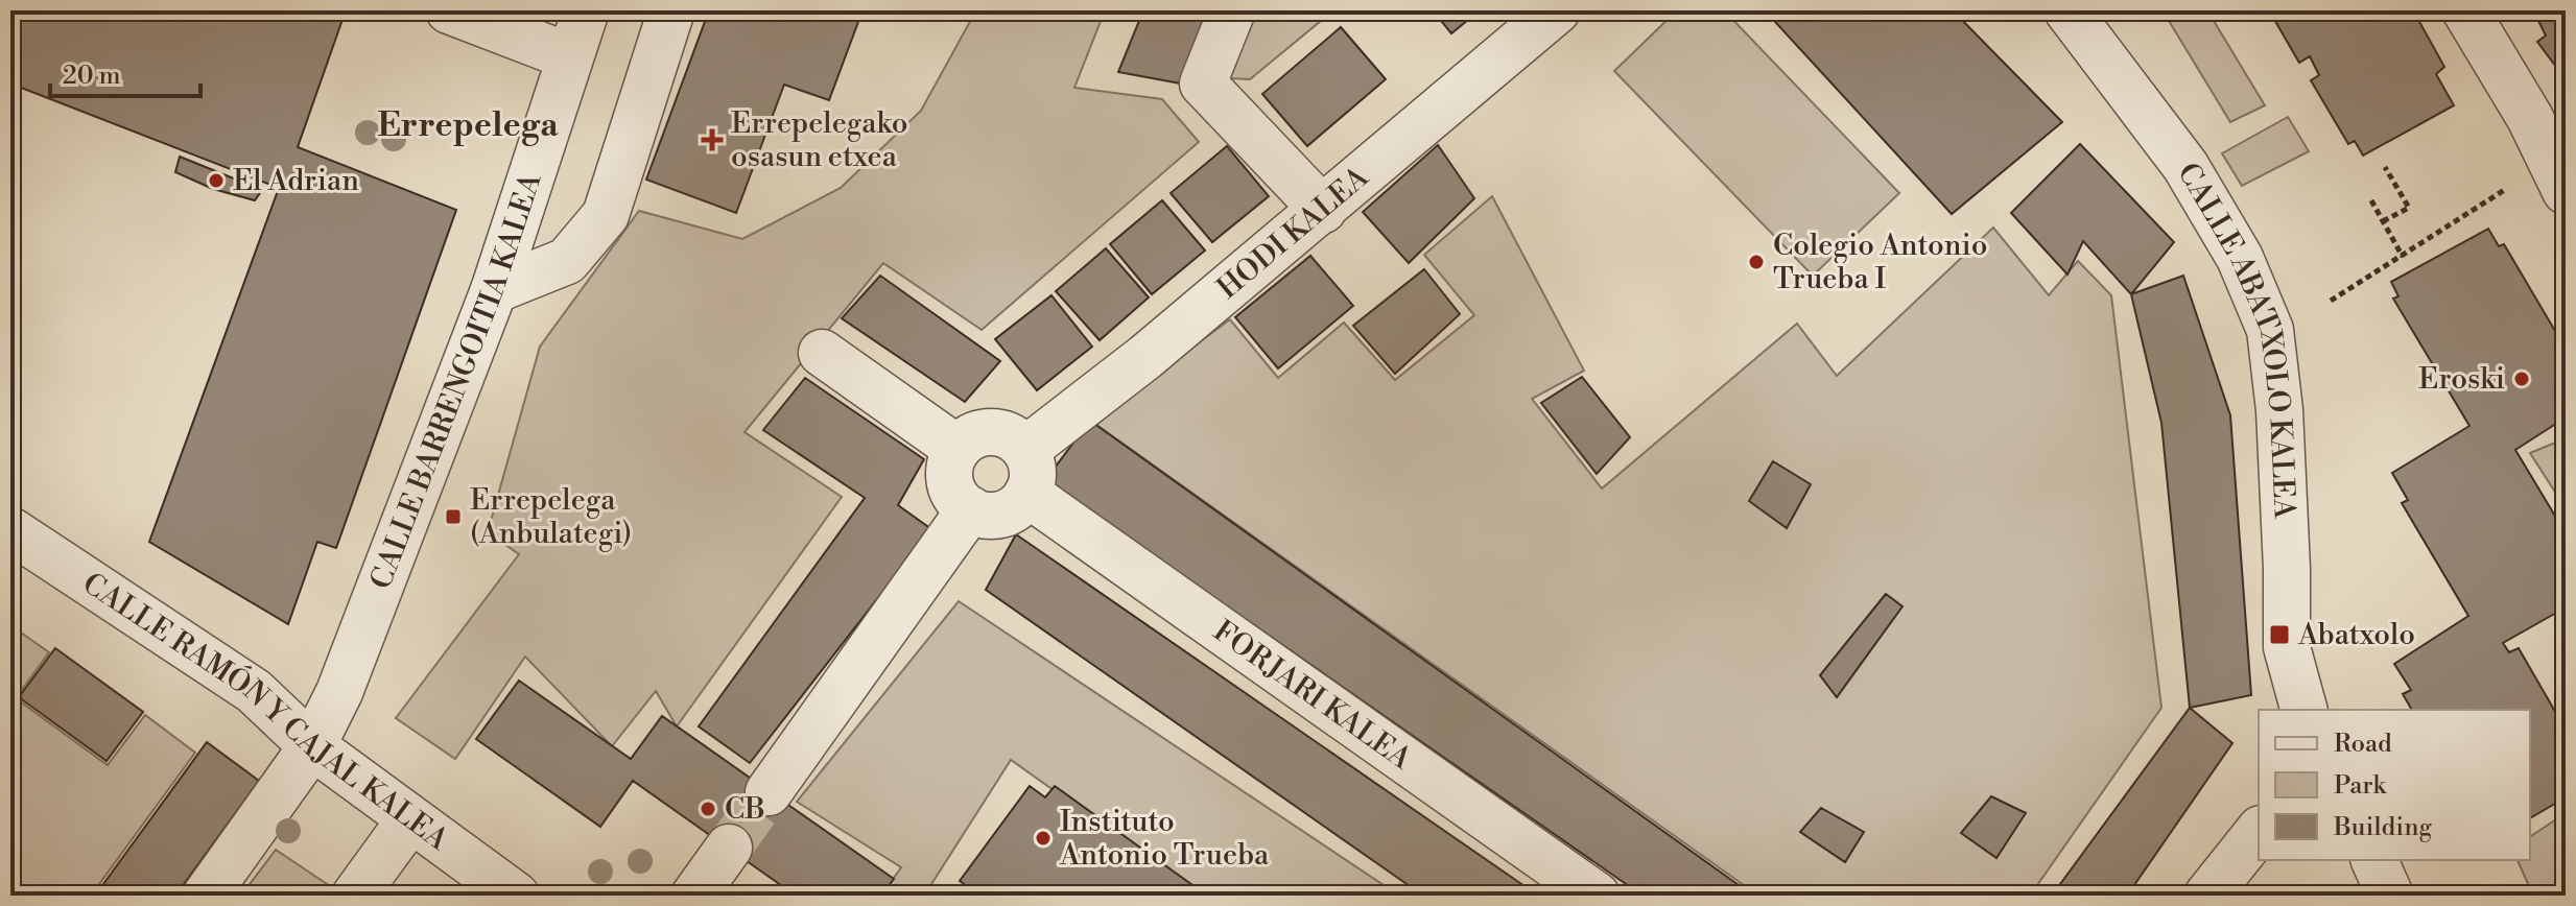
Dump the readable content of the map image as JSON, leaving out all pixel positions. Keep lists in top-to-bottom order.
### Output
{
  "streets": {
    "street": [
      "HODI KALEA",
      "CALLE ABATXOLO KALEA",
      "CALLE BARRENGOITIA KALEA",
      "FORJARI KALEA",
      "CALLE RAMÓN Y CAJAL KALEA"
    ]
  },
  "crossings": [
    ["HODI KALEA", "FORJARI KALEA"],
    ["CALLE BARRENGOITIA KALEA", "CALLE RAMÓN Y CAJAL KALEA"]
  ],
  "districts": ["Errepelega"],
  "places": {
    "health": ["Errepelegako osasun etxea"],
    "other": [
      "El Adrian",
      "Colegio Antonio Trueba I",
      "Eroski",
      "CB",
      "Instituto Antonio Trueba"
    ],
    "transit": ["Errepelega (Anbulategi)", "Abatxolo"]
  },
  "legend": ["Road", "Park", "Building"],
  "scale_bar": "20 m"
}
